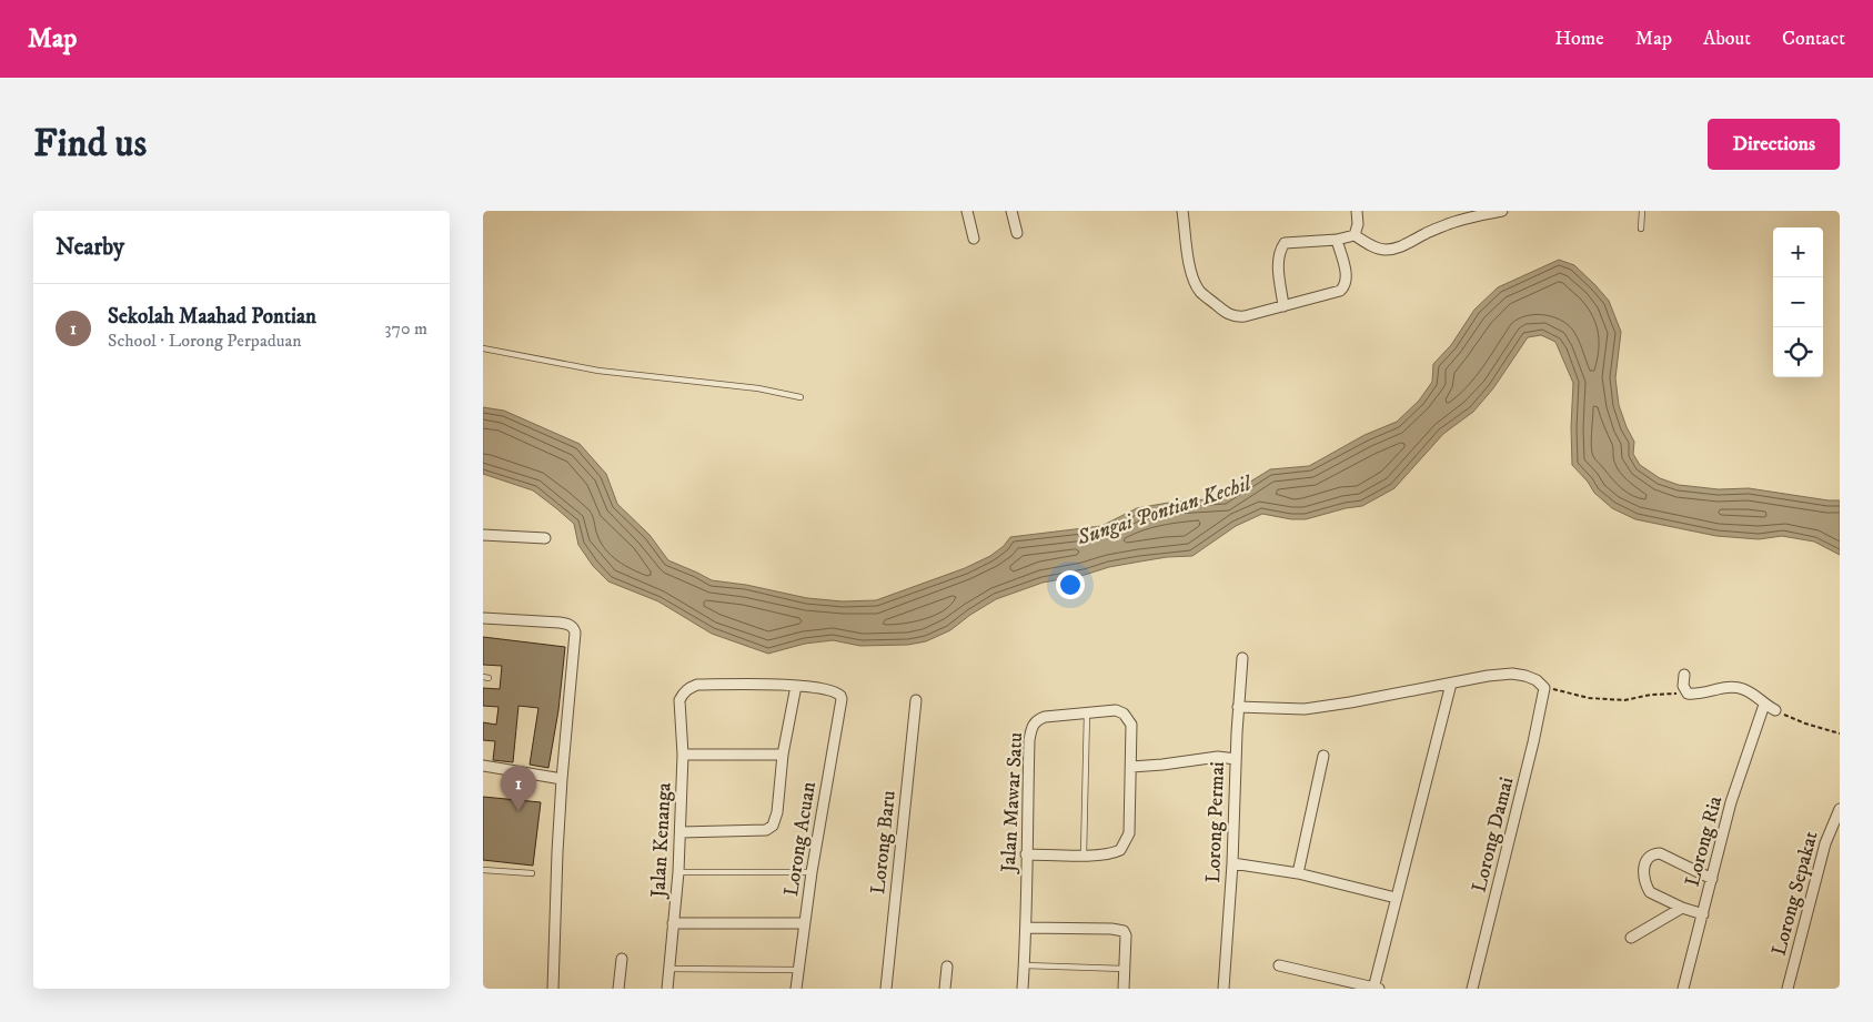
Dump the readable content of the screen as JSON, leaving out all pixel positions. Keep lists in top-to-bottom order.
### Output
{
  "streets": {
    "street": [
      "Jalan Mawar Satu",
      "Lorong Permai",
      "Lorong Damai",
      "Lorong Acuan",
      "Jalan Kenanga",
      "Lorong Ria",
      "Lorong Baru",
      "Lorong Sepakat"
    ]
  },
  "crossings": [
    ["Lorong Acuan", "Jalan Kenanga"]
  ],
  "water": ["Sungai Pontian Kechil"],
  "page": {
    "header": "Map",
    "nav": [
      "Home",
      "Map",
      "About",
      "Contact"
    ],
    "buttons": "Directions",
    "title": "Find us",
    "heading": "Nearby",
    "map_buttons": ["+", "−"],
    "list": [
      {
        "mark": "1",
        "name": "Sekolah Maahad Pontian",
        "note": "School · Lorong Perpaduan",
        "value": "370 m"
      }
    ],
    "pins": "1"
  }
}
